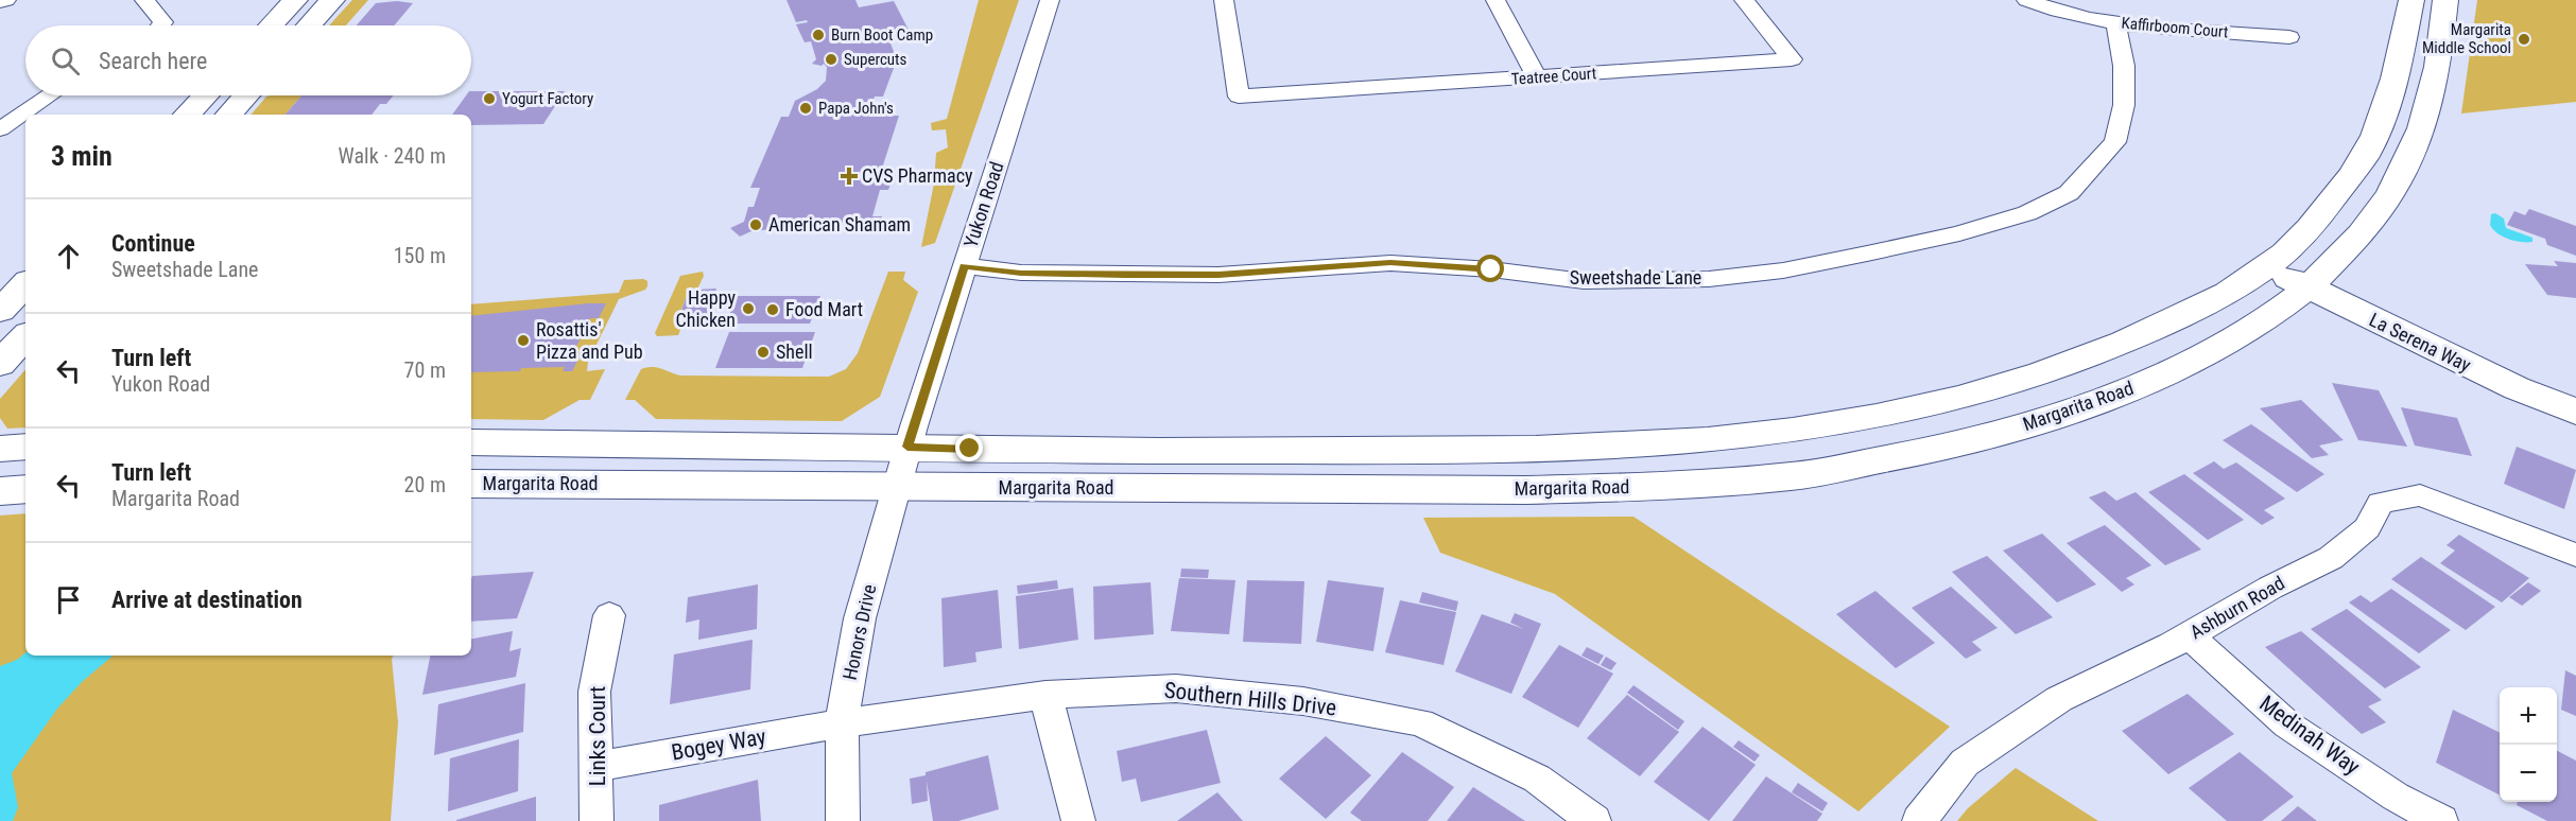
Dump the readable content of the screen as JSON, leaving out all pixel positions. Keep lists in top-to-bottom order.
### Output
{
  "streets": {
    "main road": ["La Serena Way", "Margarita Road"],
    "street": [
      "Kaffirboom Court",
      "Teatree Court",
      "Yukon Road",
      "Sweetshade Lane",
      "Ashburn Road",
      "Honors Drive",
      "Southern Hills Drive",
      "Medinah Way",
      "Links Court",
      "Bogey Way"
    ]
  },
  "crossings": [
    ["Kaffirboom Court", "Sweetshade Lane"],
    ["Yukon Road", "Sweetshade Lane"],
    ["Yukon Road", "Margarita Road"],
    ["Yukon Road", "Honors Drive"],
    ["La Serena Way", "Margarita Road"],
    ["Margarita Road", "Honors Drive"],
    ["Ashburn Road", "Medinah Way"],
    ["Honors Drive", "Southern Hills Drive"],
    ["Honors Drive", "Bogey Way"],
    ["Southern Hills Drive", "Bogey Way"],
    ["Links Court", "Bogey Way"]
  ],
  "places": {
    "other": [
      "Burn Boot Camp",
      "Margarita Middle School",
      "Supercuts",
      "Yogurt Factory",
      "Papa John's",
      "American Shamam",
      "Happy Chicken",
      "Food Mart",
      "Rosattis' Pizza and Pub",
      "Shell"
    ],
    "health": ["CVS Pharmacy"]
  },
  "page": {
    "search": "Search here",
    "heading": ["3 min", "Walk · 240 m"],
    "list": [
      ["Continue", "Sweetshade Lane", "150 m"],
      ["Turn left", "Yukon Road", "70 m"],
      ["Turn left", "Margarita Road", "20 m"],
      "Arrive at destination"
    ],
    "map_buttons": ["+", "−"]
  }
}
